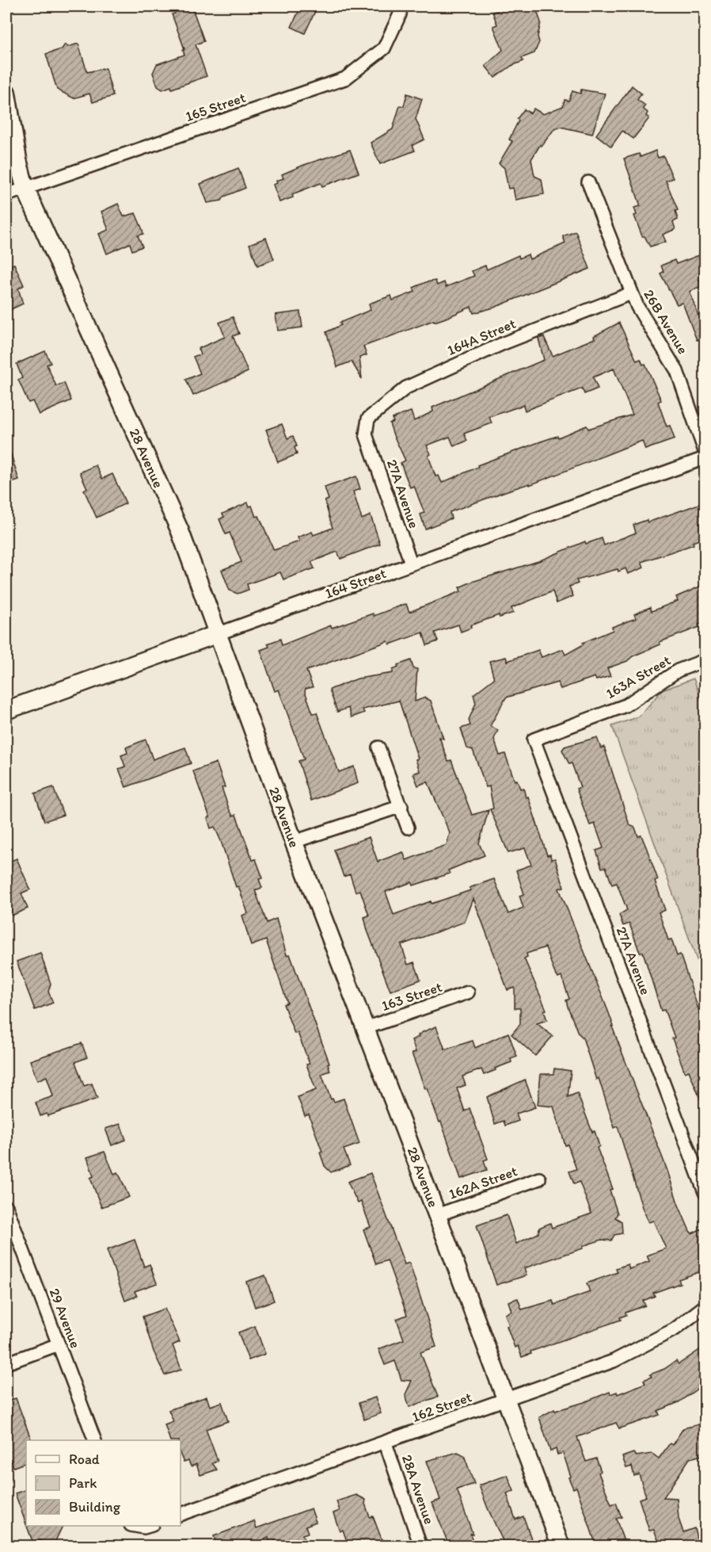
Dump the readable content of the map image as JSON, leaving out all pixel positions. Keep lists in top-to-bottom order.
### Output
{
  "streets": {
    "street": [
      "165 Street",
      "26B Avenue",
      "164A Street",
      "28 Avenue",
      "27A Avenue",
      "164 Street",
      "163A Street",
      "163 Street",
      "162A Street",
      "29 Avenue",
      "162 Street",
      "28A Avenue"
    ]
  },
  "crossings": [
    ["165 Street", "28 Avenue"],
    ["26B Avenue", "164A Street"],
    ["164A Street", "27A Avenue"],
    ["28 Avenue", "164 Street"],
    ["28 Avenue", "163 Street"],
    ["28 Avenue", "162A Street"],
    ["28 Avenue", "162 Street"],
    ["27A Avenue", "164 Street"],
    ["27A Avenue", "163A Street"],
    ["162 Street", "28A Avenue"]
  ],
  "legend": ["Road", "Park", "Building"]
}
